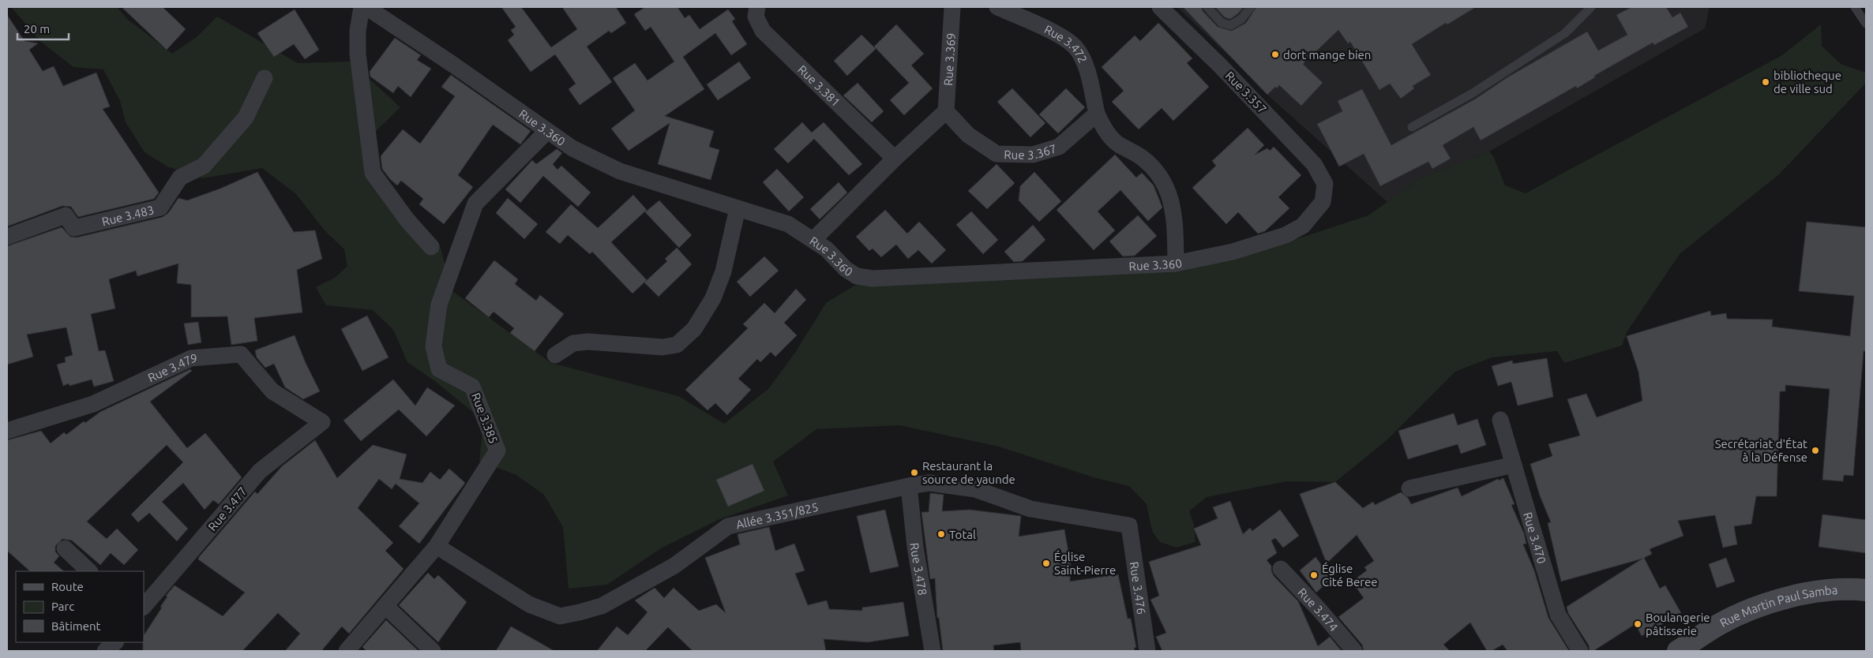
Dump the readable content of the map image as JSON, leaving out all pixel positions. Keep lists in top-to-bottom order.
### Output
{
  "streets": {
    "main road": ["Rue Martin Paul Samba"],
    "street": [
      "Rue 3.472",
      "Rue 3.369",
      "Rue 3.381",
      "Rue 3.357",
      "Rue 3.360",
      "Rue 3.367",
      "Rue 3.483",
      "Rue 3.479",
      "Rue 3.385",
      "Rue 3.477",
      "Allée 3.351/825",
      "Rue 3.470",
      "Rue 3.478",
      "Rue 3.476",
      "Rue 3.474"
    ]
  },
  "crossings": [
    ["Rue 3.472", "Rue 3.367"],
    ["Rue 3.369", "Rue 3.367"],
    ["Rue 3.357", "Rue 3.360"],
    ["Rue 3.360", "Rue 3.385"],
    ["Rue 3.479", "Rue 3.477"],
    ["Rue 3.385", "Allée 3.351/825"],
    ["Allée 3.351/825", "Rue 3.478"],
    ["Allée 3.351/825", "Rue 3.476"]
  ],
  "places": [
    "dort mange bien",
    "bibliotheque de ville sud",
    "Secrétariat d'État à la Défense",
    "Restaurant la source de yaunde",
    "Total",
    "Église Saint-Pierre",
    "Église Cité Beree",
    "Boulangerie pâtisserie"
  ],
  "legend": ["Route", "Parc", "Bâtiment"],
  "scale_bar": "20 m"
}
